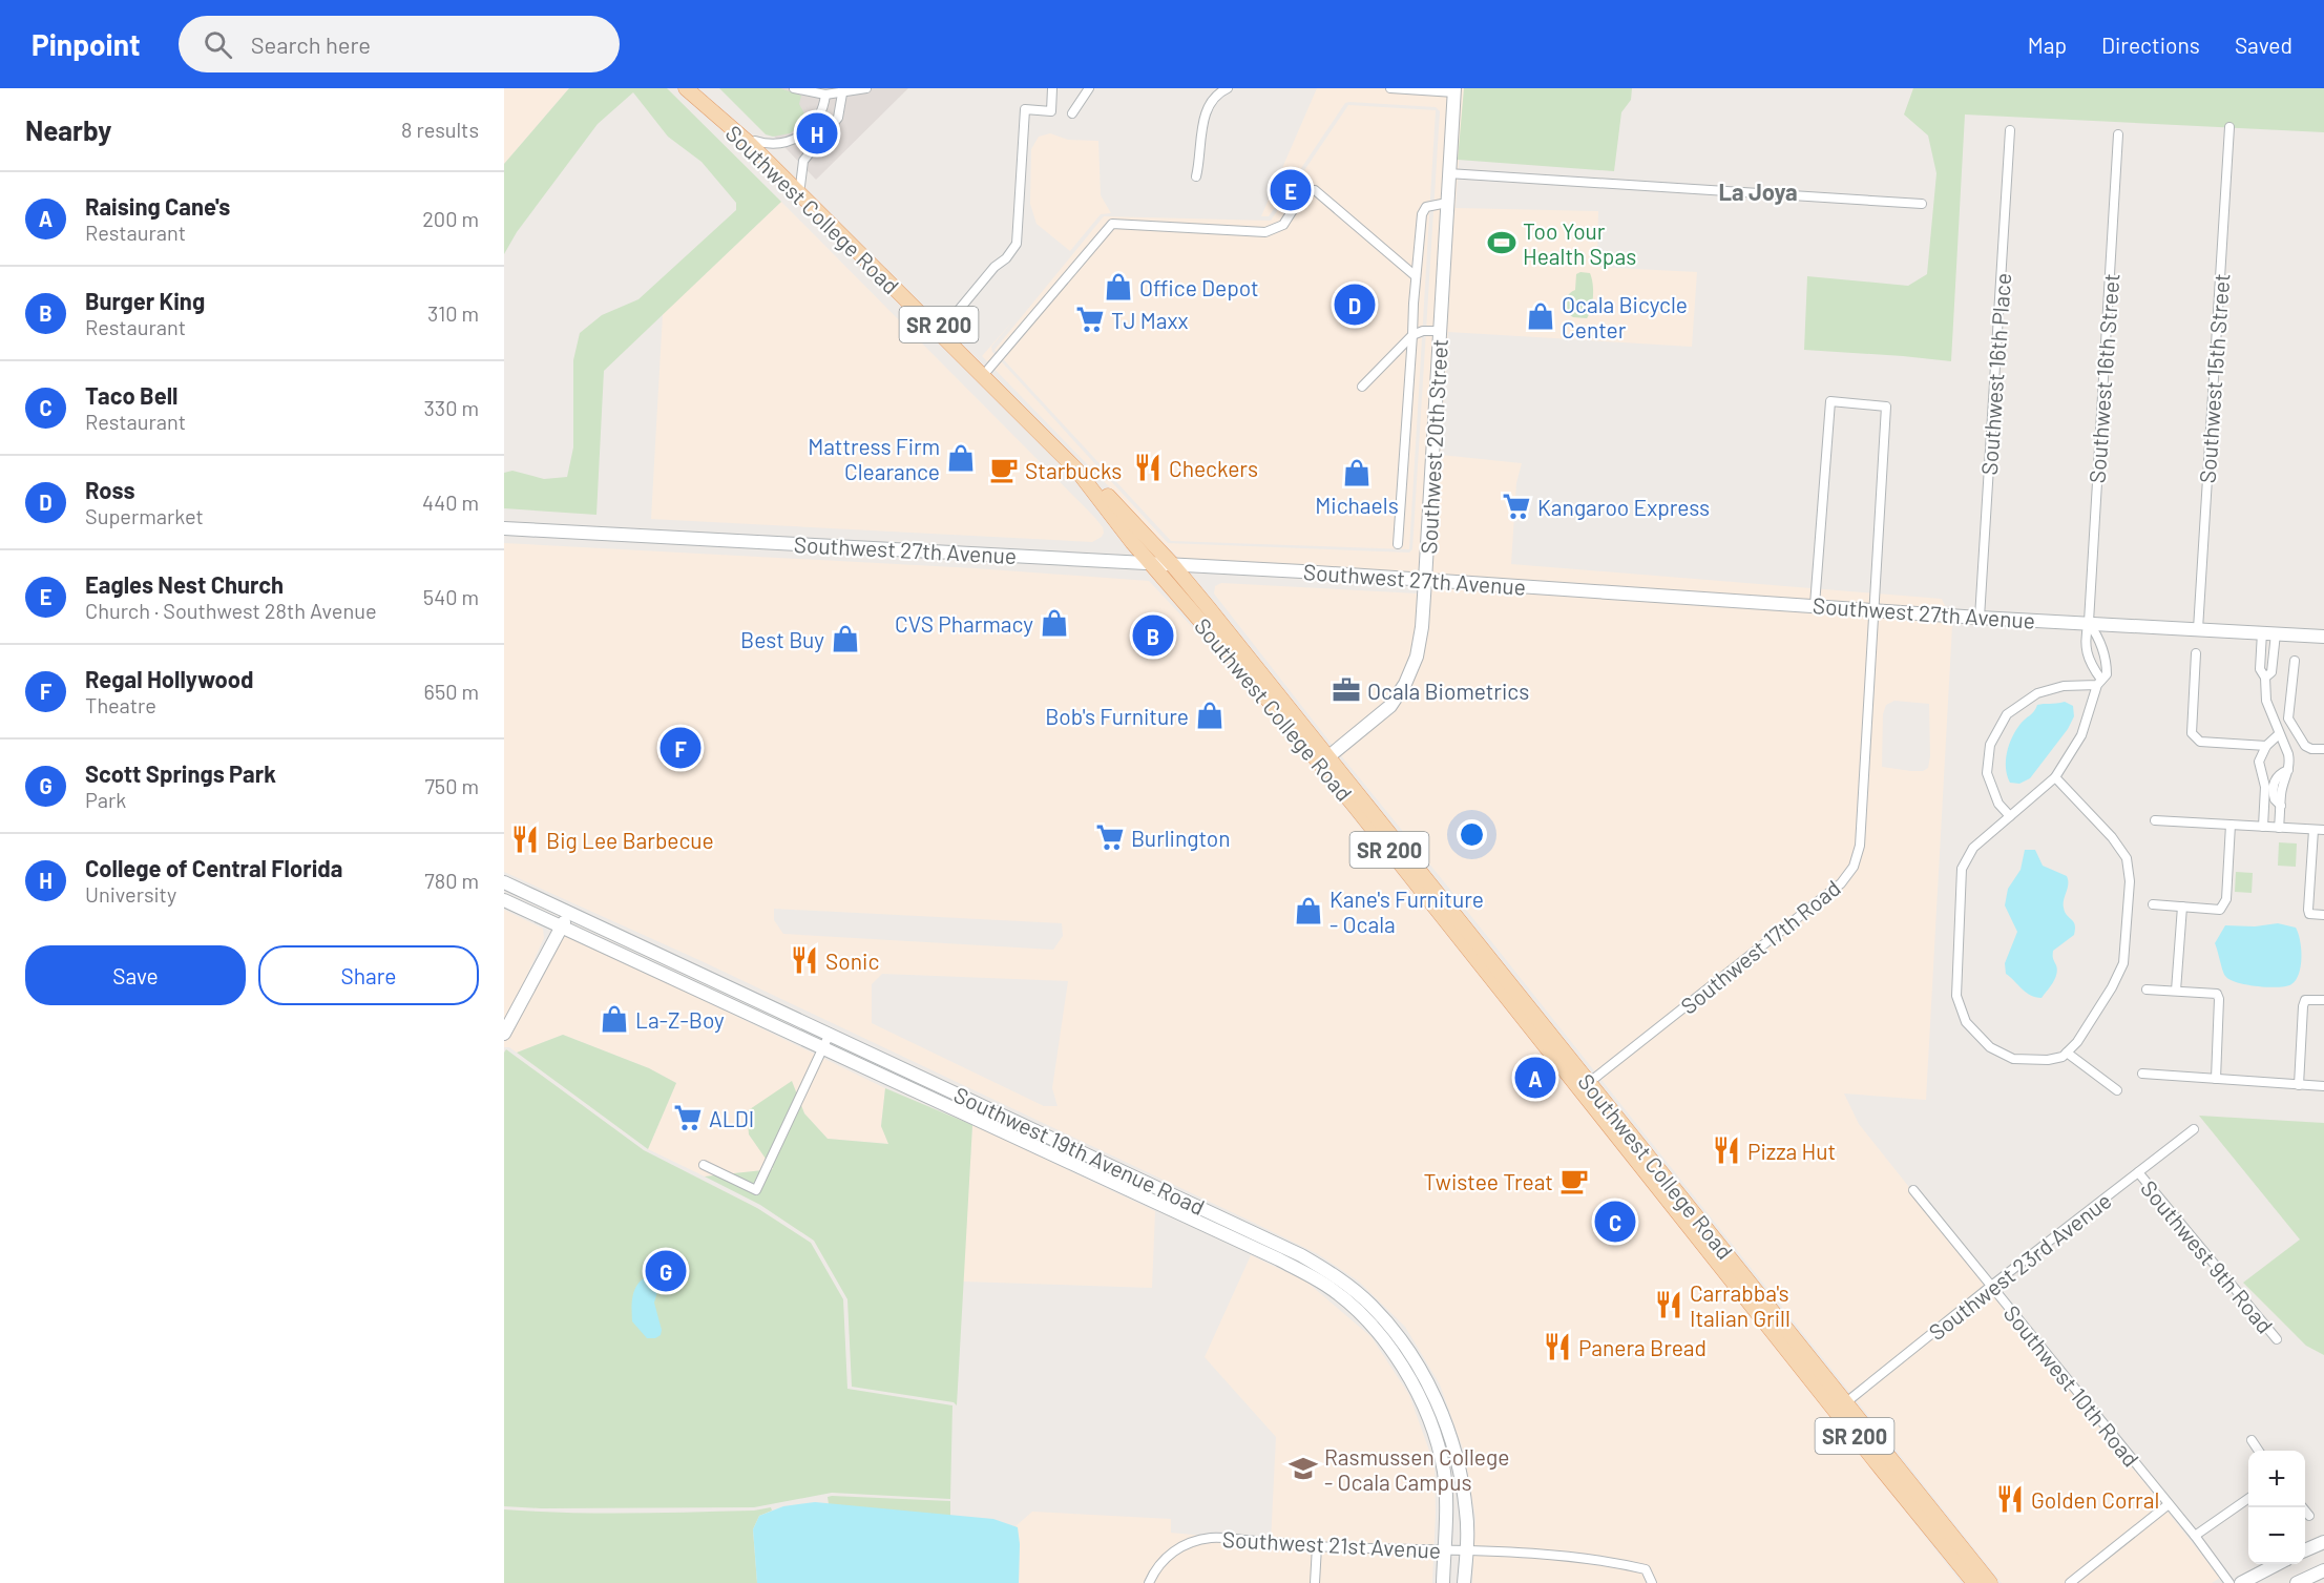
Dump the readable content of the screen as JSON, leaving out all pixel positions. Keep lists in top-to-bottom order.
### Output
{
  "streets": {
    "main road": [
      "Southwest College Road",
      "SR 200",
      "Southwest 20th Street",
      "Southwest 27th Avenue",
      "Southwest 19th Avenue Road"
    ],
    "street": [
      "Southwest 16th Place",
      "Southwest 16th Street",
      "Southwest 15th Street",
      "Southwest 17th Road",
      "Southwest 9th Road",
      "Southwest 23rd Avenue",
      "Southwest 10th Road",
      "Southwest 21st Avenue"
    ]
  },
  "crossings": [
    ["Southwest College Road", "Southwest 20th Street"],
    ["Southwest College Road", "Southwest 27th Avenue"],
    ["Southwest College Road", "Southwest 17th Road"],
    ["Southwest College Road", "Southwest 23rd Avenue"],
    ["Southwest 16th Place", "Southwest 27th Avenue"],
    ["Southwest 16th Street", "Southwest 27th Avenue"],
    ["Southwest 15th Street", "Southwest 27th Avenue"],
    ["Southwest 20th Street", "Southwest 27th Avenue"],
    ["Southwest 27th Avenue", "Southwest 17th Road"],
    ["Southwest 19th Avenue Road", "Southwest 21st Avenue"],
    ["Southwest 9th Road", "Southwest 23rd Avenue"],
    ["Southwest 23rd Avenue", "Southwest 10th Road"]
  ],
  "districts": ["La Joya"],
  "places": {
    "sports": ["Too Your Health Spas"],
    "shop": [
      "Office Depot",
      "Ocala Bicycle Center",
      "Mattress Firm Clearance",
      "Michaels",
      "CVS Pharmacy",
      "Best Buy",
      "Bob's Furniture",
      "Kane's Furniture - Ocala",
      "La-Z-Boy"
    ],
    "supermarket": [
      "TJ Maxx",
      "Kangaroo Express",
      "Burlington",
      "ALDI"
    ],
    "restaurant": [
      "Checkers",
      "Big Lee Barbecue",
      "Sonic",
      "Pizza Hut",
      "Carrabba's Italian Grill",
      "Panera Bread",
      "Golden Corral"
    ],
    "cafe": ["Starbucks", "Twistee Treat"],
    "office": ["Ocala Biometrics"],
    "school or university": ["Rasmussen College - Ocala Campus"]
  },
  "page": {
    "header": "Pinpoint",
    "search": "Search here",
    "nav": ["Map", "Directions", "Saved"],
    "heading": ["Nearby", "8 results"],
    "pins": [
      "H",
      "E",
      "D",
      "B",
      "F",
      "A",
      "C",
      "G"
    ],
    "list": [
      {
        "mark": "A",
        "name": "Raising Cane's",
        "note": "Restaurant",
        "value": "200 m"
      },
      {
        "mark": "B",
        "name": "Burger King",
        "note": "Restaurant",
        "value": "310 m"
      },
      {
        "mark": "C",
        "name": "Taco Bell",
        "note": "Restaurant",
        "value": "330 m"
      },
      {
        "mark": "D",
        "name": "Ross",
        "note": "Supermarket",
        "value": "440 m"
      },
      {
        "mark": "E",
        "name": "Eagles Nest Church",
        "note": "Church · Southwest 28th Avenue",
        "value": "540 m"
      },
      {
        "mark": "F",
        "name": "Regal Hollywood",
        "note": "Theatre",
        "value": "650 m"
      },
      {
        "mark": "G",
        "name": "Scott Springs Park",
        "note": "Park",
        "value": "750 m"
      },
      {
        "mark": "H",
        "name": "College of Central Florida",
        "note": "University",
        "value": "780 m"
      }
    ],
    "buttons": ["Save", "Share"],
    "map_buttons": ["+", "−"]
  }
}
